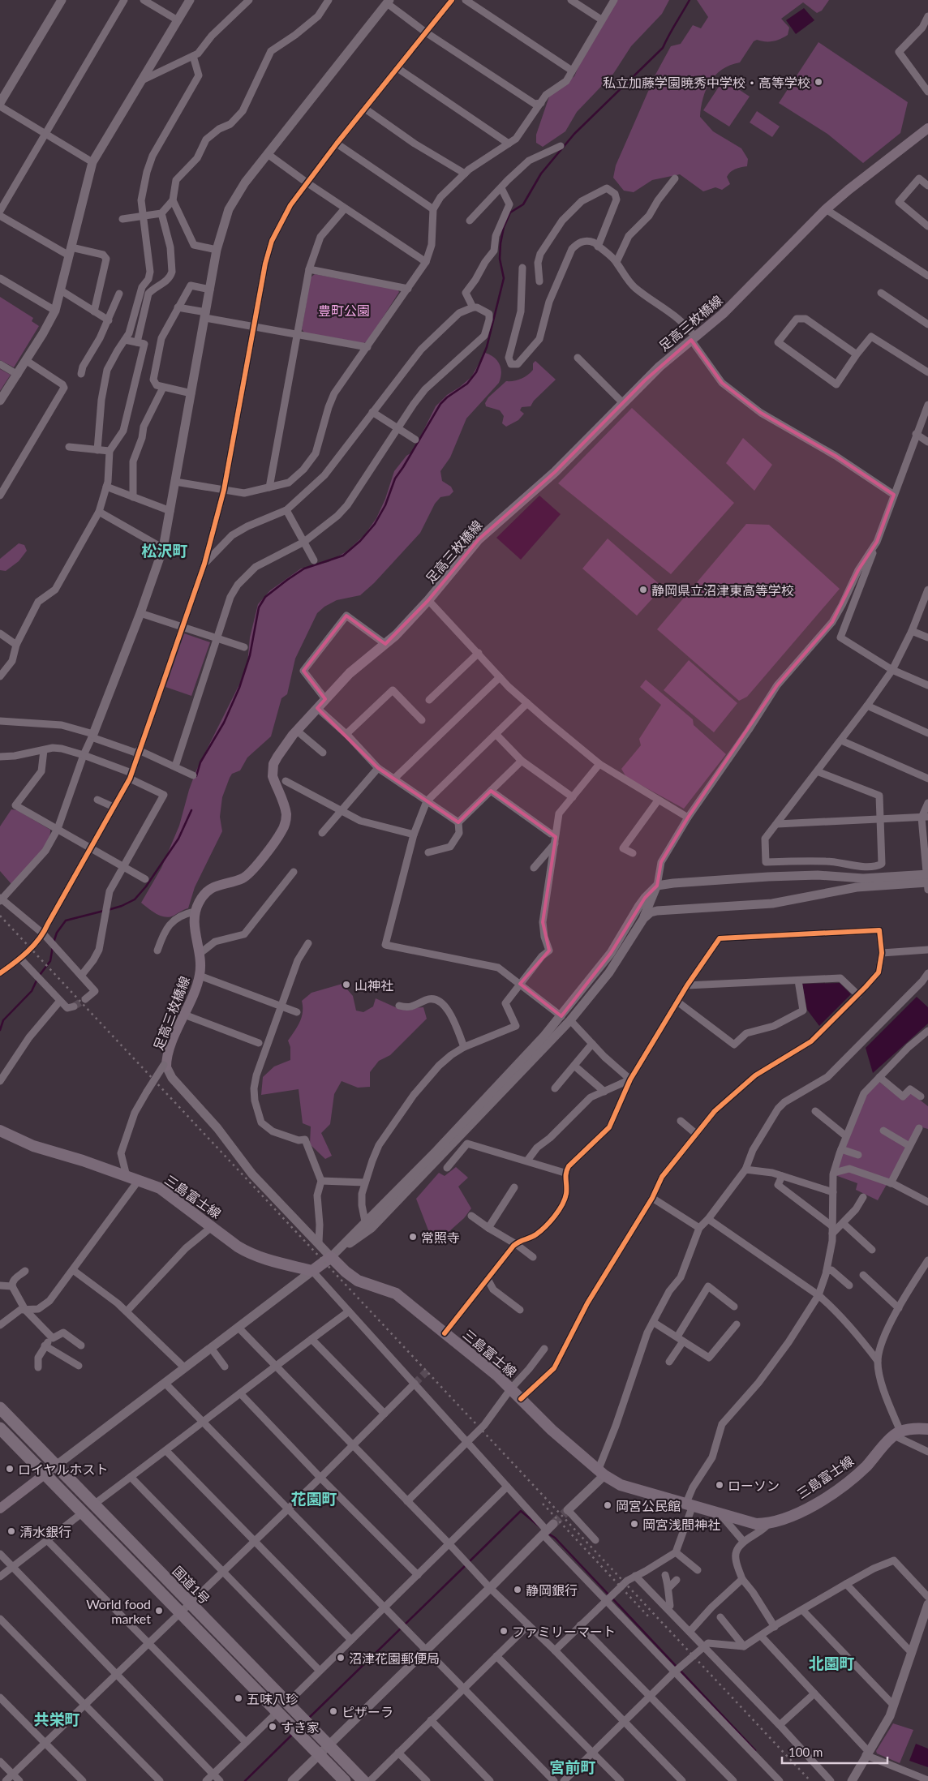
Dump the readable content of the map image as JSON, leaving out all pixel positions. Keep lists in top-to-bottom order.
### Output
{
  "streets": {
    "highway": ["国道1号"],
    "main road": ["足高三枚橋線", "三島富士線"]
  },
  "districts": [
    "松沢町",
    "花園町",
    "北園町",
    "共栄町",
    "宮前町"
  ],
  "parks": ["豊町公園"],
  "places": [
    "私立加藤学園暁秀中学校・高等学校",
    "静岡県立沼津東高等学校",
    "山神社",
    "常照寺",
    "ロイヤルホスト",
    "ローソン",
    "岡宮公民館",
    "岡宮浅間神社",
    "清水銀行",
    "静岡銀行",
    "World food market",
    "ファミリーマート",
    "沼津花園郵便局",
    "五味八珍",
    "ピザーラ",
    "すき家"
  ],
  "scale_bar": "100 m"
}
